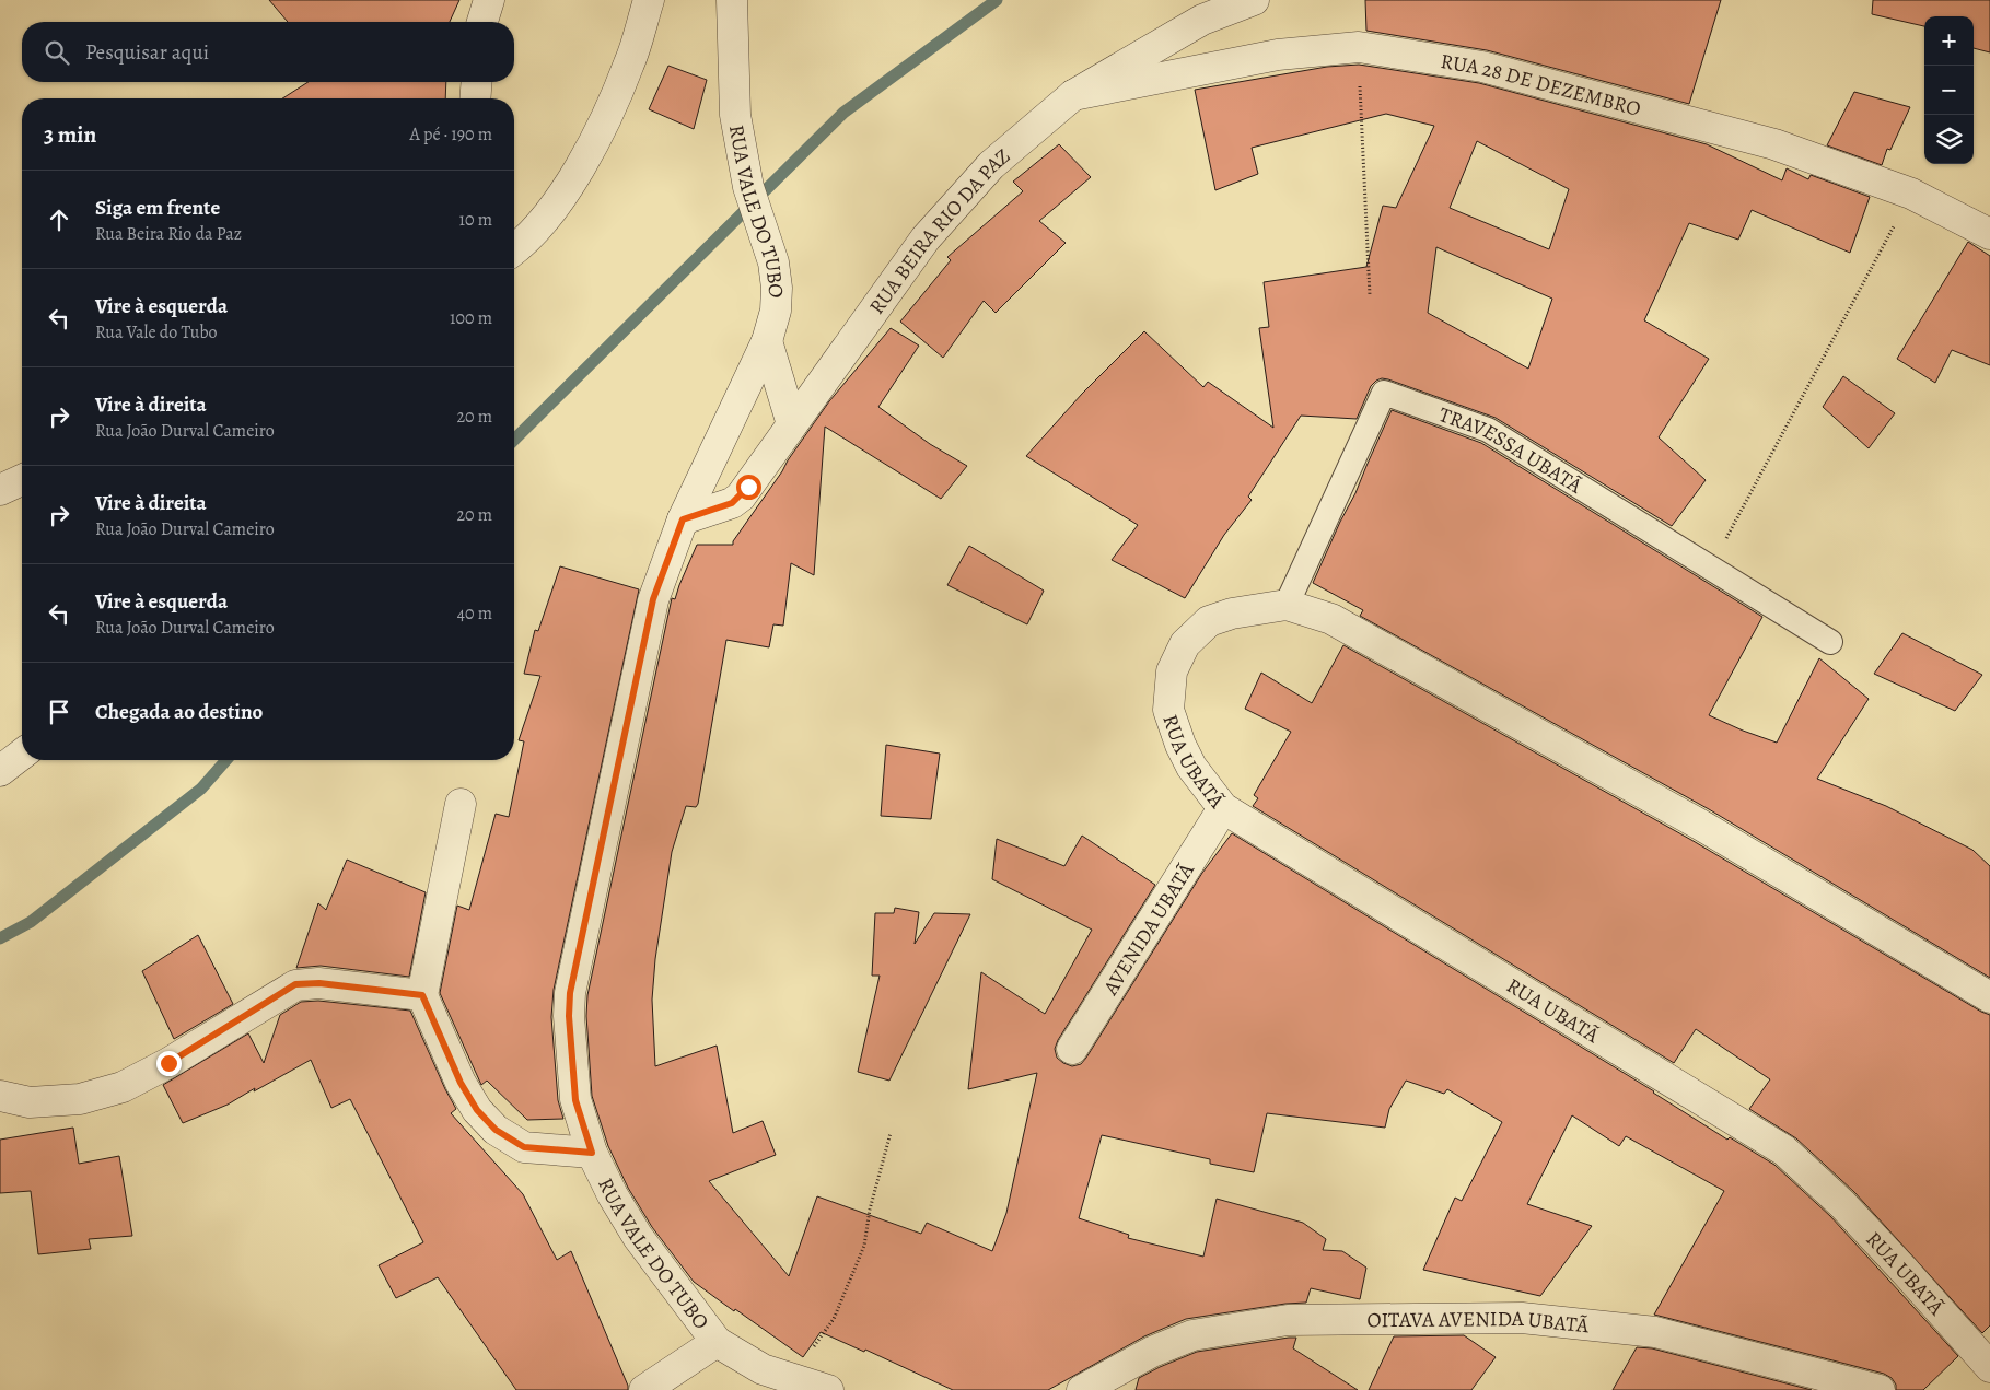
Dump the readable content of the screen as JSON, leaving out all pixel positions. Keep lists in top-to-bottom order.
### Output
{
  "streets": {
    "street": [
      "RUA 28 DE DEZEMBRO",
      "RUA VALE DO TUBO",
      "RUA BEIRA RIO DA PAZ",
      "RUA UBATÃ",
      "AVENIDA UBATÃ",
      "OITAVA AVENIDA UBATÃ"
    ],
    "lane": ["TRAVESSA UBATÃ"]
  },
  "crossings": [
    ["RUA 28 DE DEZEMBRO", "RUA BEIRA RIO DA PAZ"],
    ["RUA VALE DO TUBO", "RUA BEIRA RIO DA PAZ"],
    ["TRAVESSA UBATÃ", "RUA UBATÃ"],
    ["RUA UBATÃ", "AVENIDA UBATÃ"]
  ],
  "page": {
    "map_buttons": ["+", "−"],
    "search": "Pesquisar aqui",
    "heading": ["3 min", "A pé · 190 m"],
    "list": [
      ["Siga em frente", "Rua Beira Rio da Paz", "10 m"],
      ["Vire à esquerda", "Rua Vale do Tubo", "100 m"],
      ["Vire à direita", "Rua João Durval Cameiro", "20 m"],
      ["Vire à direita", "Rua João Durval Cameiro", "20 m"],
      ["Vire à esquerda", "Rua João Durval Cameiro", "40 m"],
      "Chegada ao destino"
    ]
  }
}
